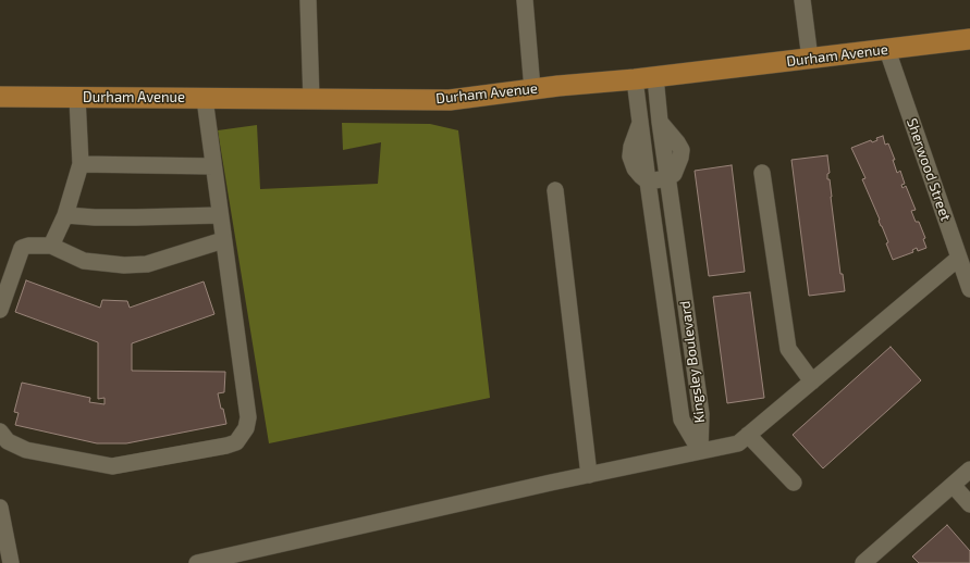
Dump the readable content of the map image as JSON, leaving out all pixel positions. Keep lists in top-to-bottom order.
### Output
{
  "streets": {
    "main road": ["Durham Avenue"],
    "street": ["Sherwood Street", "Kingsley Boulevard"]
  },
  "crossings": [
    ["Durham Avenue", "Sherwood Street"],
    ["Durham Avenue", "Kingsley Boulevard"]
  ]
}
